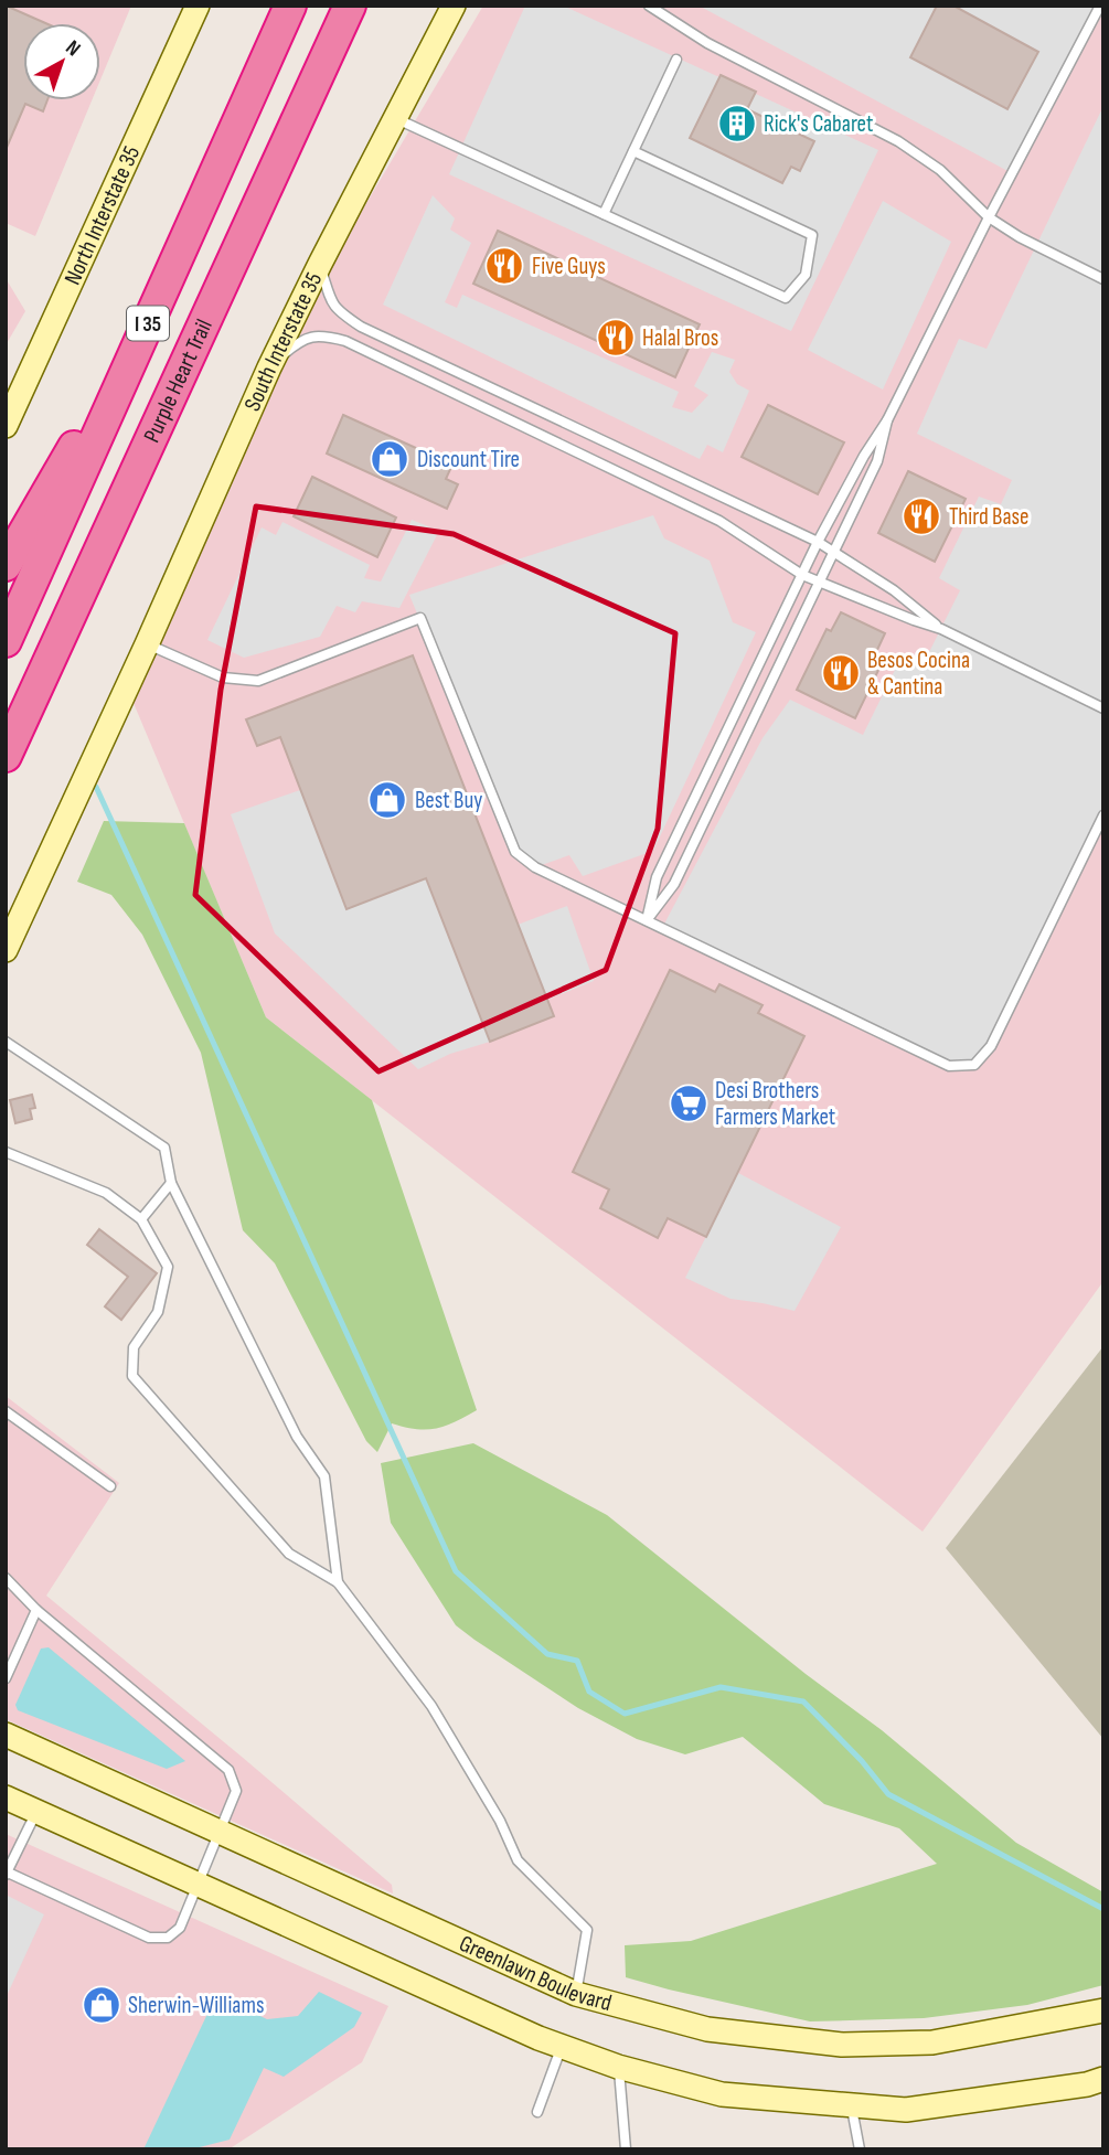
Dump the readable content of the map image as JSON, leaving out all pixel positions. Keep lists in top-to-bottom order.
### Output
{
  "streets": {
    "highway": ["I 35", "Purple Heart Trail"],
    "main road": ["North Interstate 35", "South Interstate 35", "Greenlawn Boulevard"]
  },
  "places": {
    "building": ["Rick's Cabaret"],
    "restaurant": [
      "Five Guys",
      "Halal Bros",
      "Third Base",
      "Besos Cocina & Cantina"
    ],
    "shop": ["Discount Tire", "Best Buy", "Sherwin-Williams"],
    "supermarket": ["Desi Brothers Farmers Market"]
  },
  "north": "top right"
}
